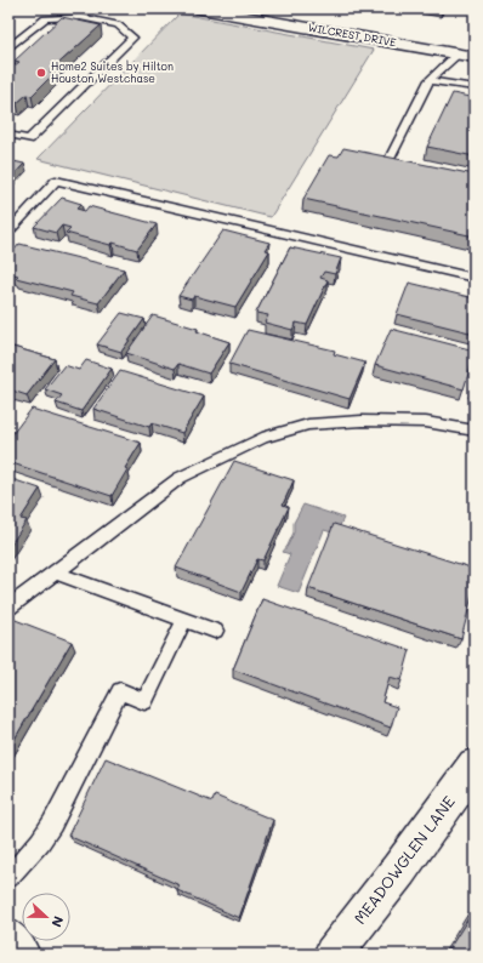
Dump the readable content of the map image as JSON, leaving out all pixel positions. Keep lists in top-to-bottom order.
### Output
{
  "streets": {
    "main road": ["WILCREST DRIVE", "MEADOWGLEN LANE"]
  },
  "places": ["Home2 Suites by Hilton Houston Westchase"],
  "north": "right"
}
